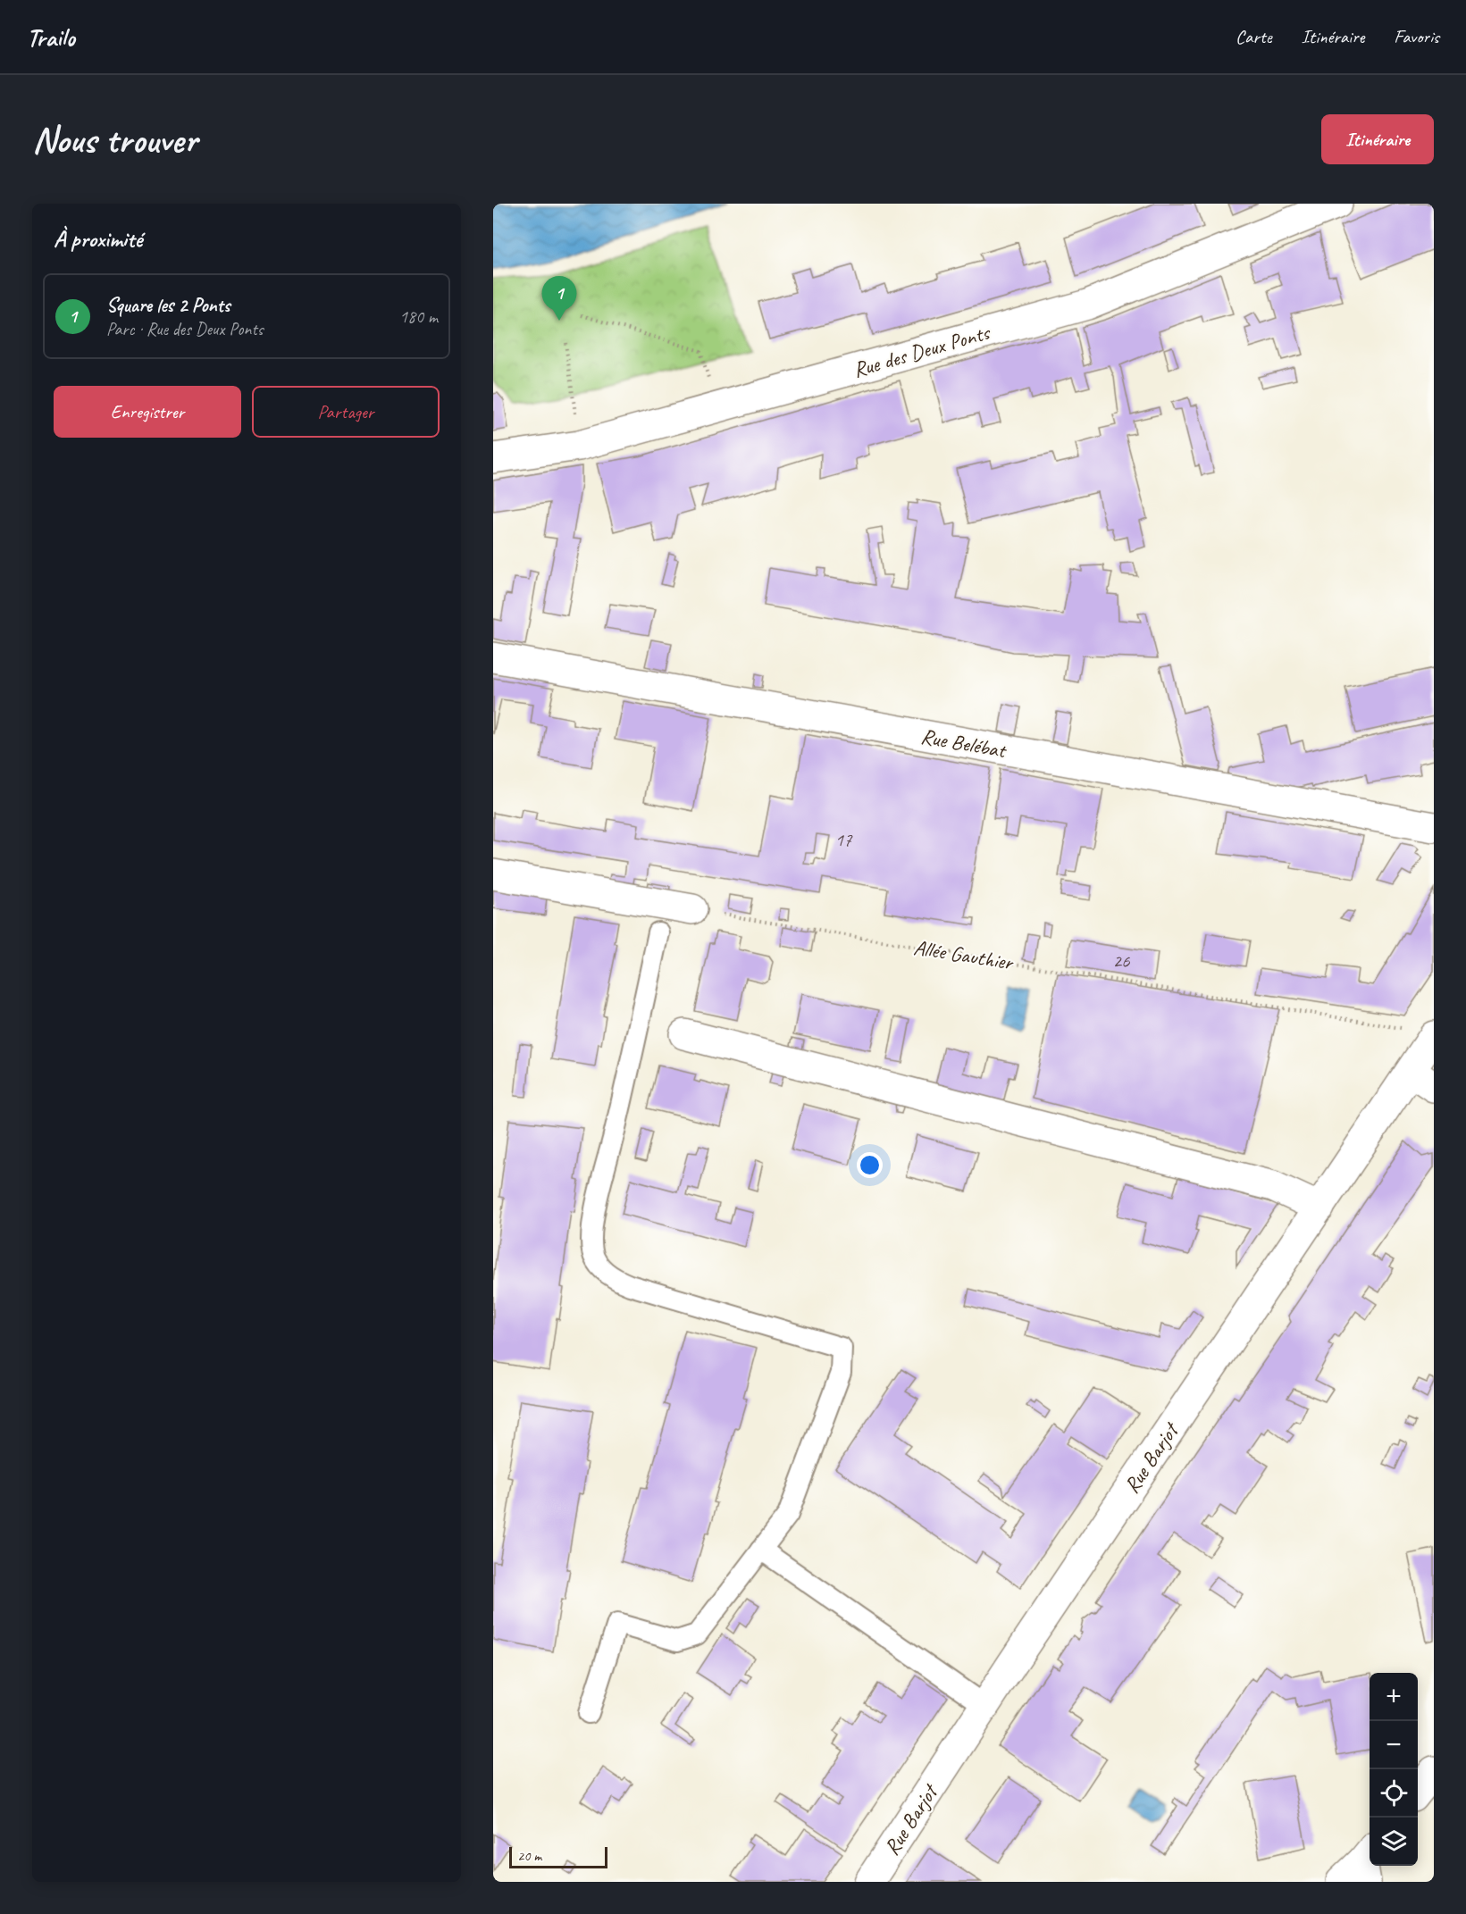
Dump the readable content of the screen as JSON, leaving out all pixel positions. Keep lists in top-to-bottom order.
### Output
{
  "streets": {
    "street": ["Rue des Deux Ponts", "Rue Belébat", "Rue Barjot"],
    "path": ["Allée Gauthier"]
  },
  "house_numbers": ["17", "26"],
  "scale_bar": "20 m",
  "page": {
    "header": "Trailo",
    "nav": ["Carte", "Itinéraire", "Favoris"],
    "buttons": [
      "Itinéraire",
      ["Enregistrer", "Partager"]
    ],
    "title": "Nous trouver",
    "heading": "À proximité",
    "list": [
      {
        "mark": "1",
        "name": "Square les 2 Ponts",
        "note": "Parc · Rue des Deux Ponts",
        "value": "180 m"
      }
    ],
    "pins": "1",
    "map_buttons": ["+", "−"],
    "scale": "20 m"
  }
}
